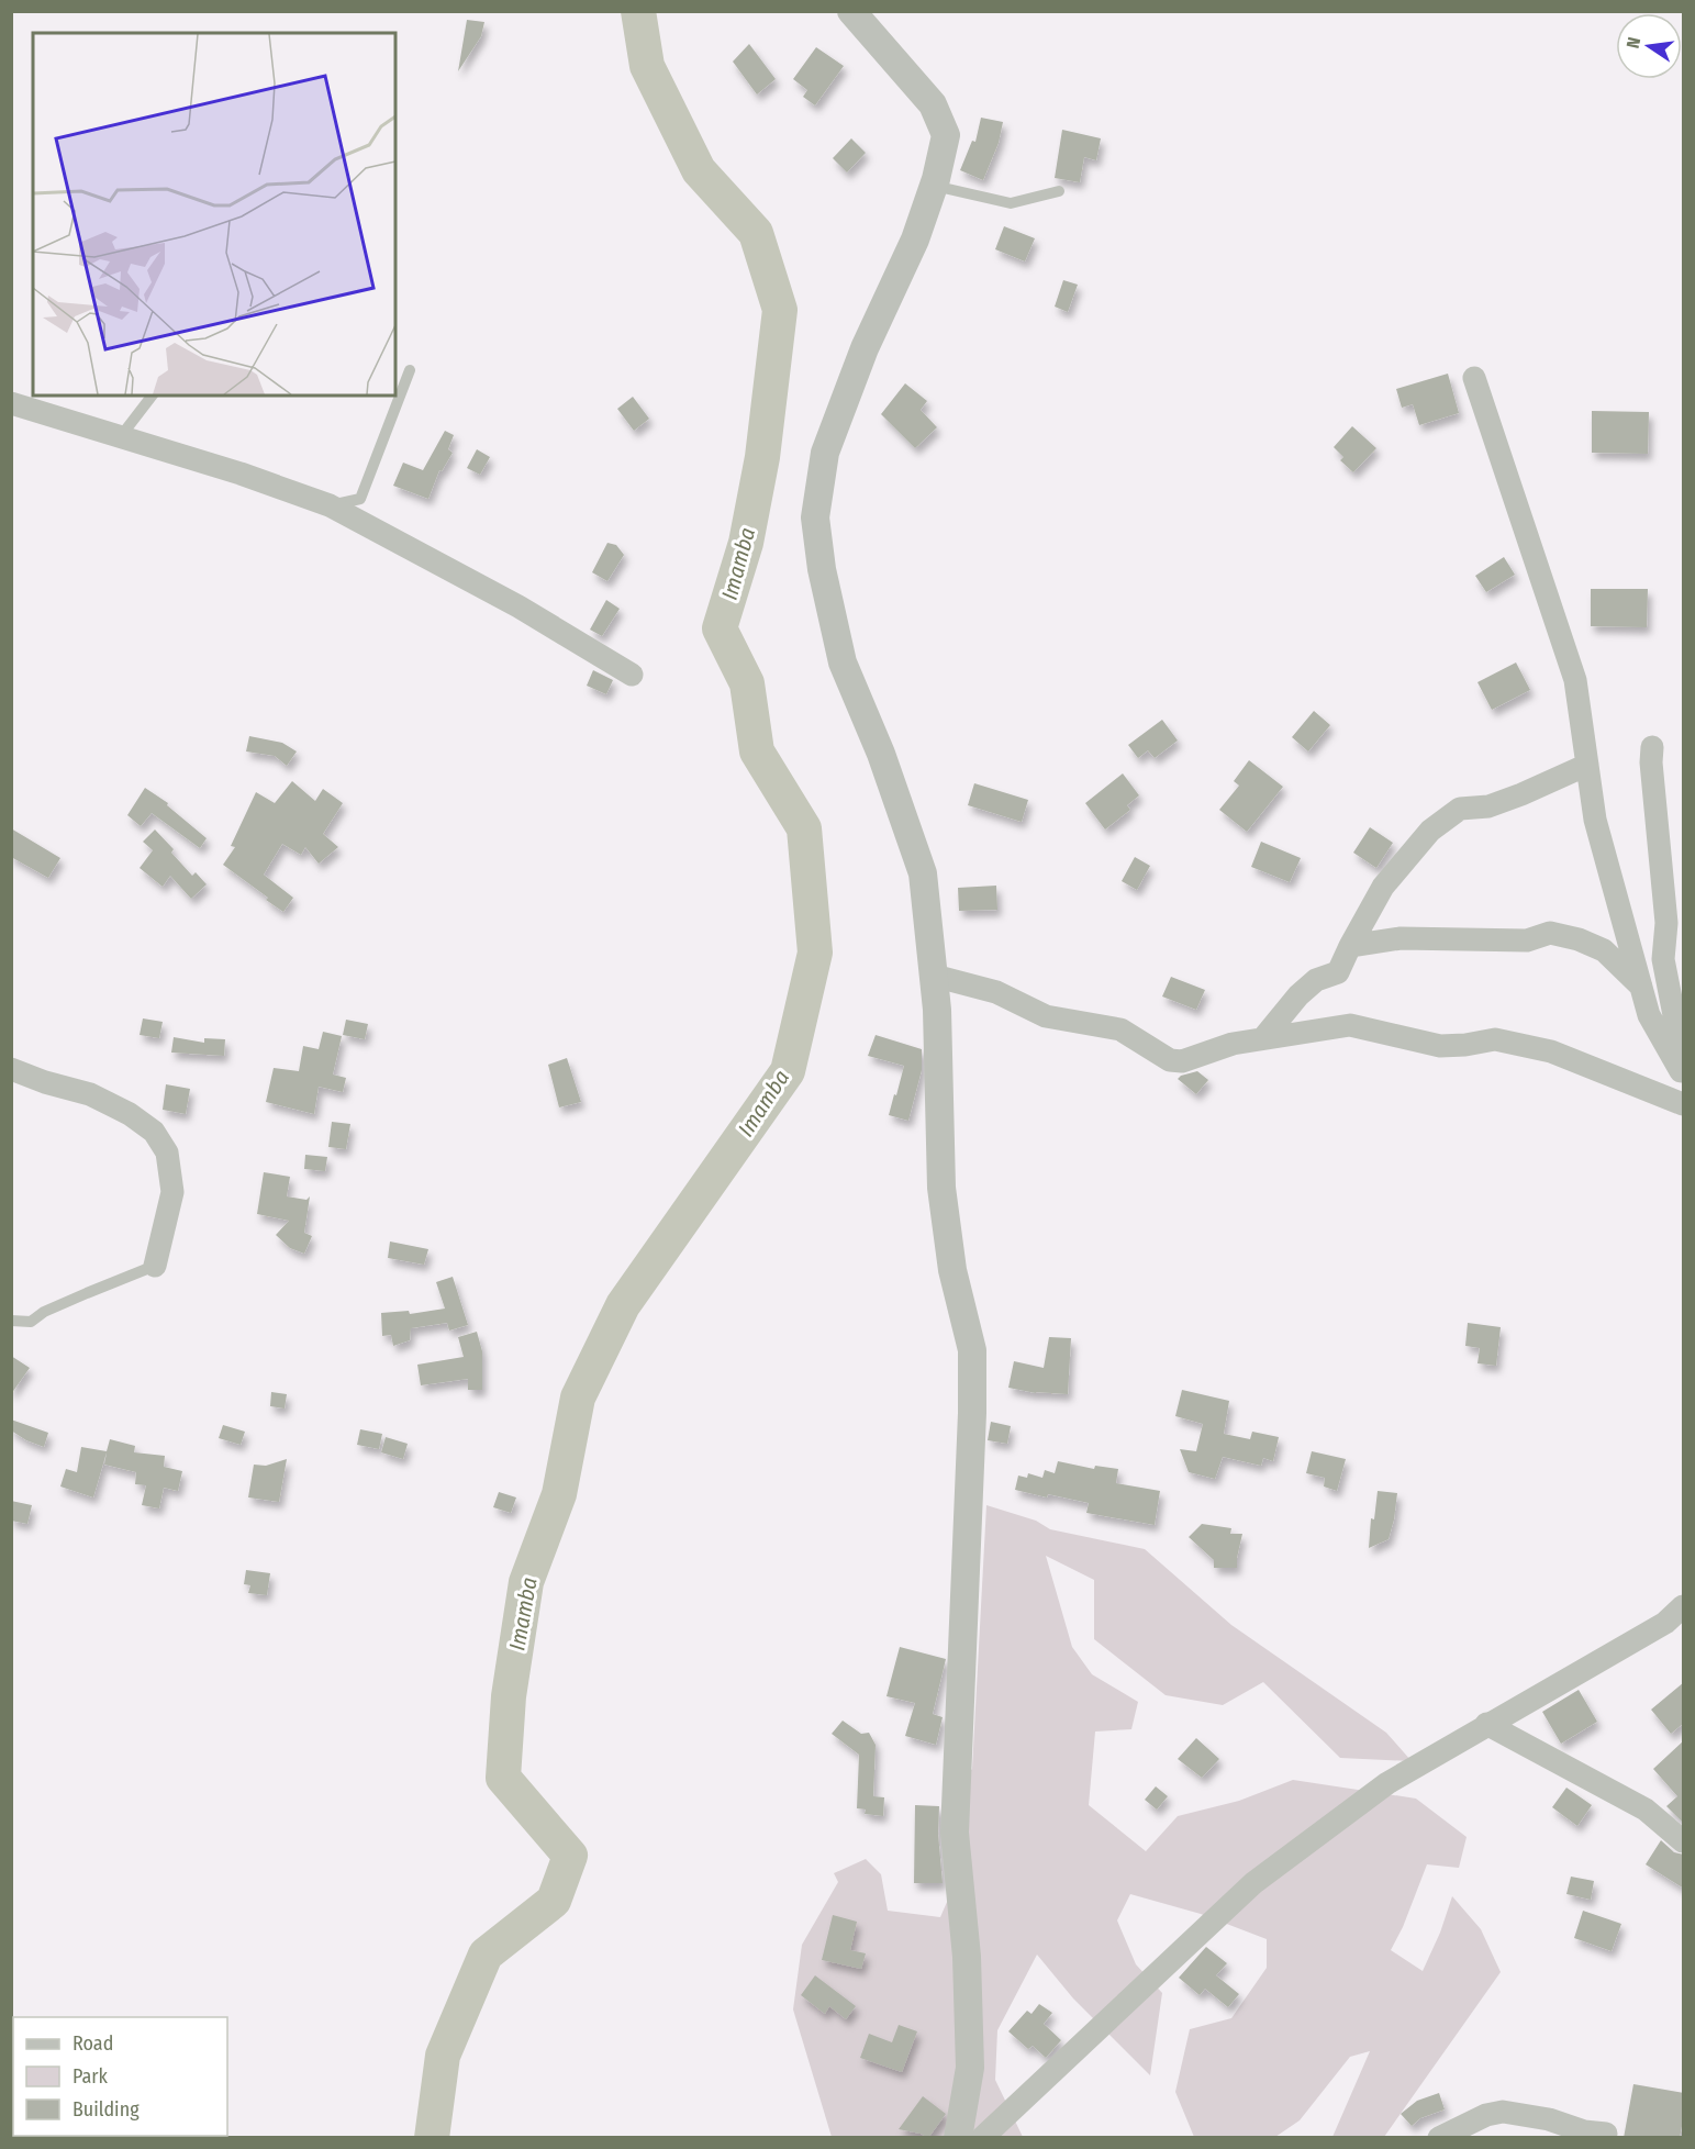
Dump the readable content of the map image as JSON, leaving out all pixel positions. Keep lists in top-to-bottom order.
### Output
{
  "water": ["Imamba"],
  "legend": ["Road", "Park", "Building"],
  "north": "left"
}
